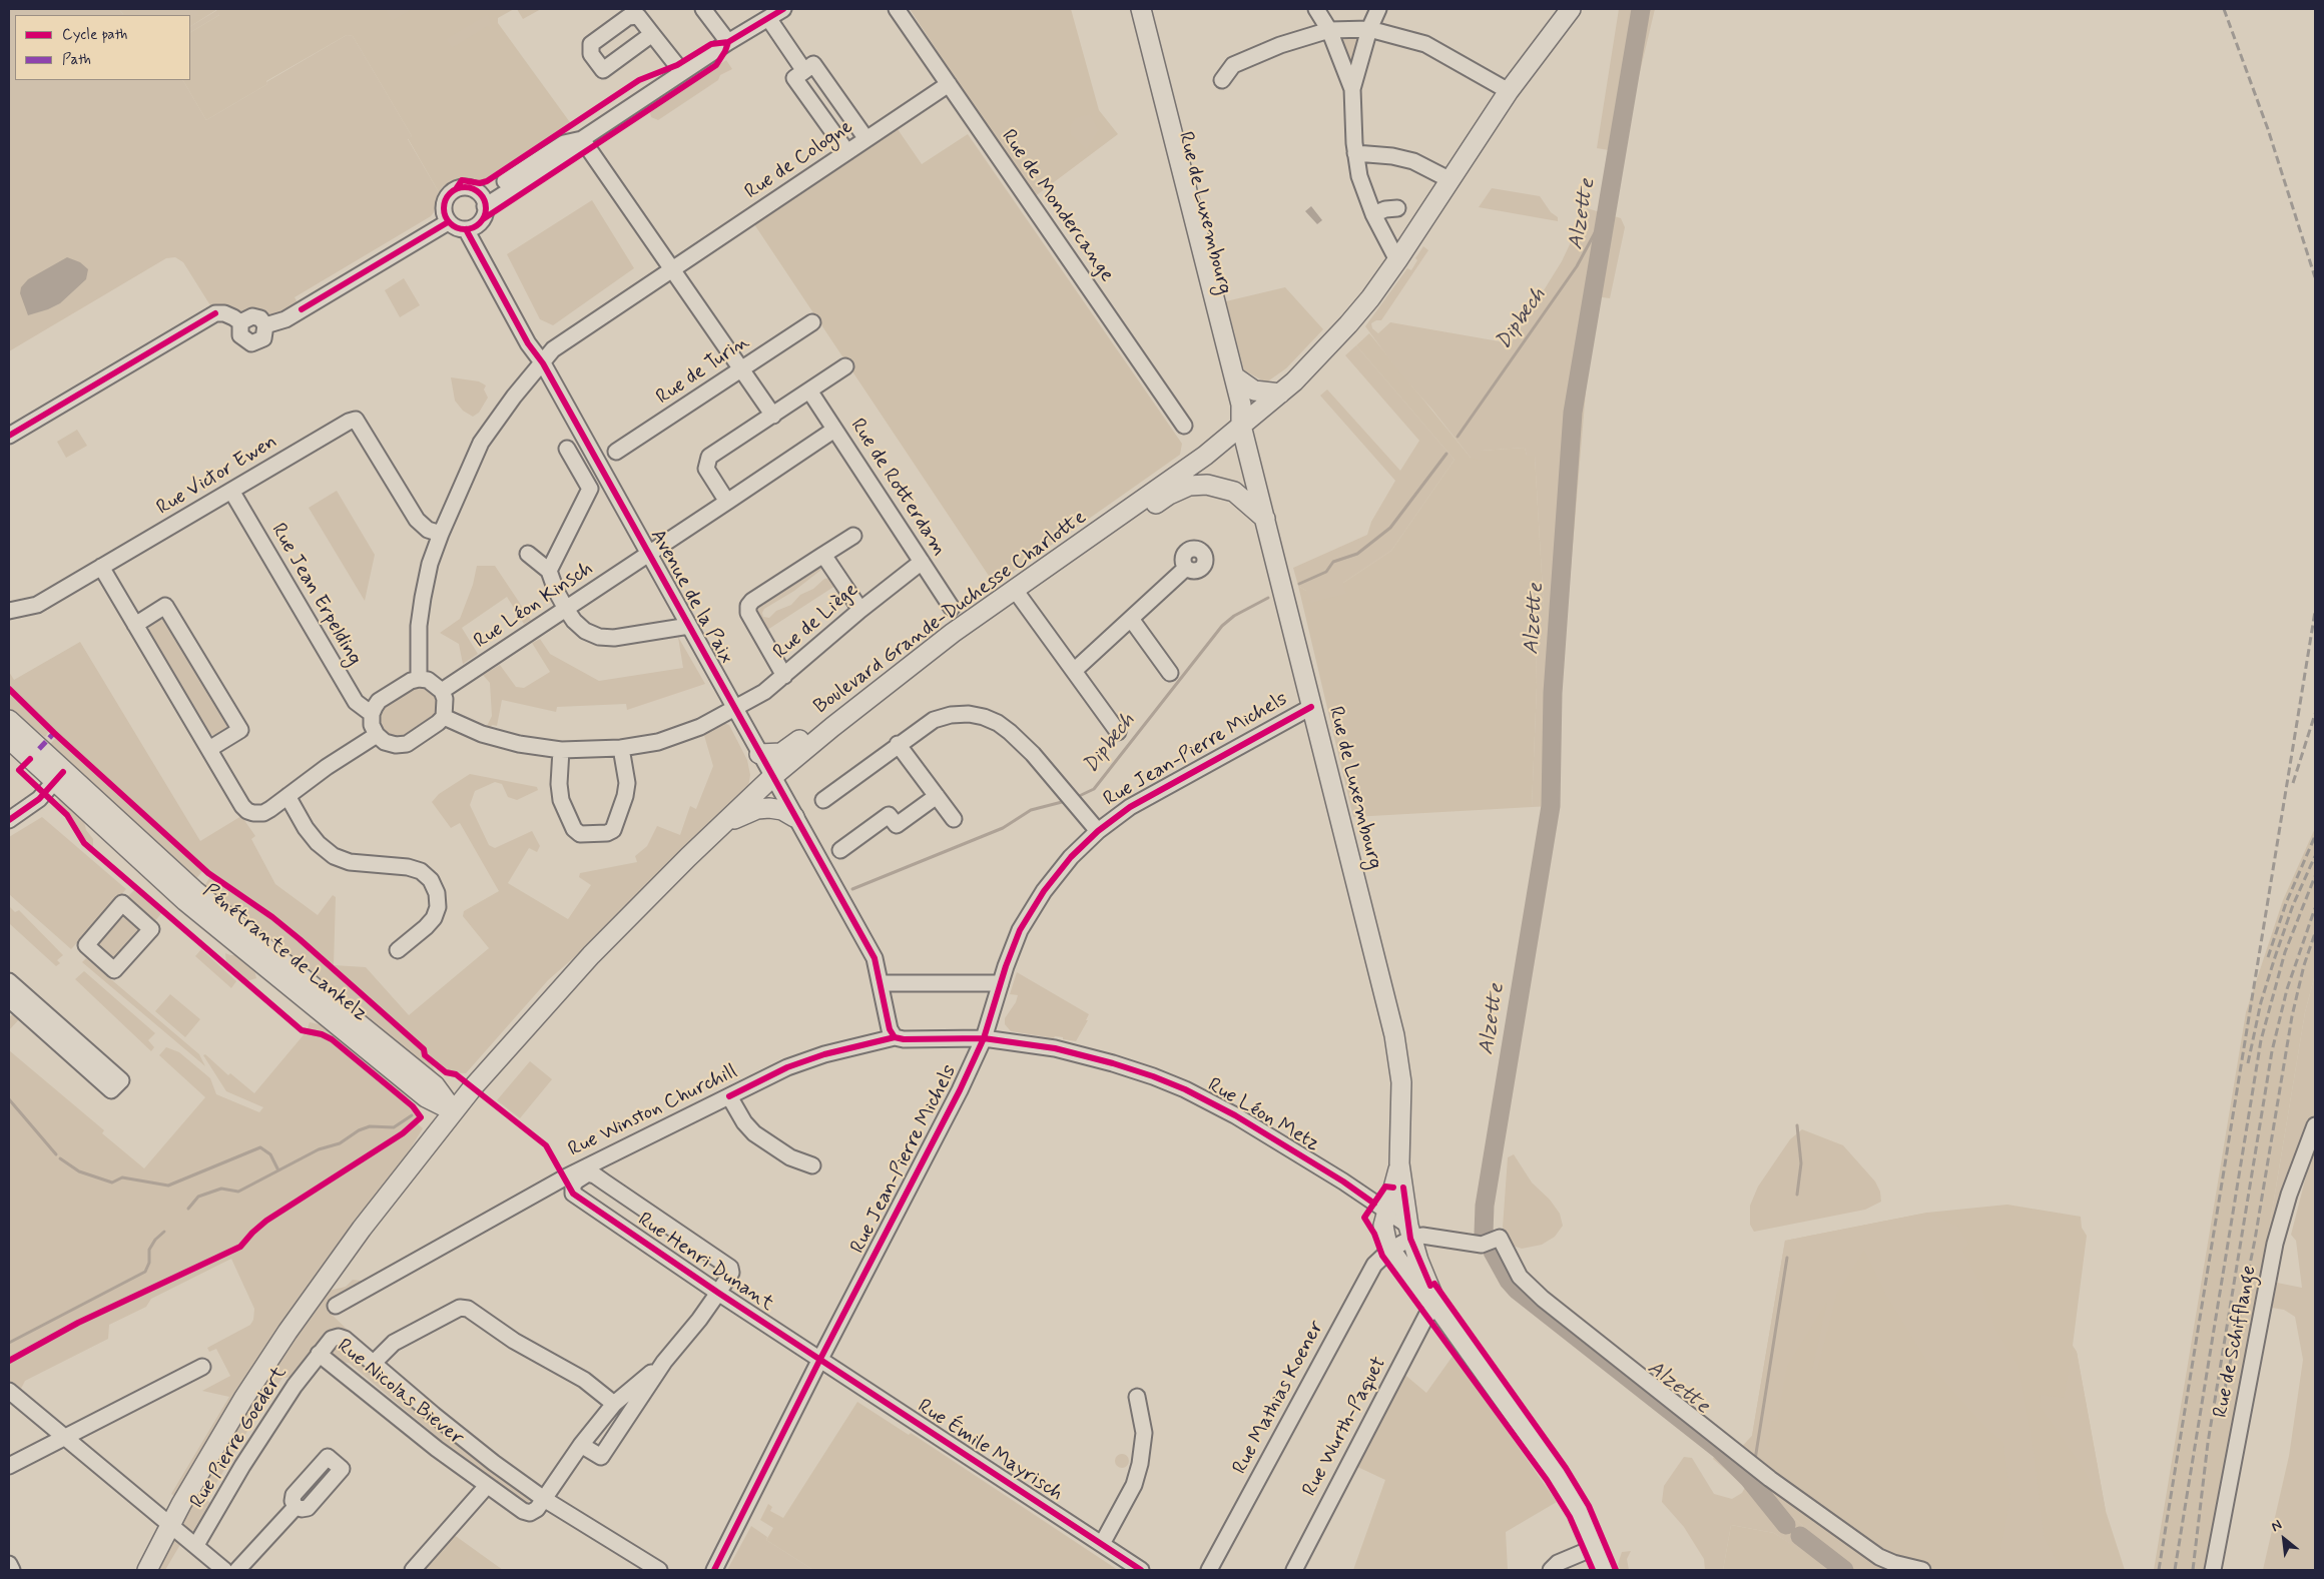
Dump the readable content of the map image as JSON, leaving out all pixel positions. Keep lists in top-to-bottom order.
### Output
{
  "streets": {
    "main road": ["Rue de Luxembourg", "Boulevard Grande-Duchesse Charlotte", "Pénétrante de Lankelz"],
    "street": [
      "Rue de Cologne",
      "Rue de Mondercange",
      "Rue de Turin",
      "Rue Victor Ewen",
      "Rue de Rotterdam",
      "Rue Jean Erpelding",
      "Avenue de la Paix",
      "Rue Léon Kinsch",
      "Rue de Liège",
      "Rue Jean-Pierre Michels",
      "Rue Winston Churchill",
      "Rue Léon Metz",
      "Rue Henri Dunant",
      "Rue de Schifflange",
      "Rue Nicolas Biever",
      "Rue Mathias Koener",
      "Rue Wurth-Paquet",
      "Rue Pierre Goedert",
      "Rue Émile Mayrisch"
    ]
  },
  "crossings": [
    ["Rue de Cologne", "Rue de Mondercange"],
    ["Rue de Cologne", "Rue Victor Ewen"],
    ["Rue de Cologne", "Rue Jean Erpelding"],
    ["Rue de Cologne", "Avenue de la Paix"],
    ["Rue de Cologne", "Rue Léon Kinsch"],
    ["Rue de Cologne", "Rue de Liège"],
    ["Rue de Luxembourg", "Boulevard Grande-Duchesse Charlotte"],
    ["Rue de Luxembourg", "Rue Jean-Pierre Michels"],
    ["Rue Victor Ewen", "Rue Jean Erpelding"],
    ["Rue de Rotterdam", "Rue Léon Kinsch"],
    ["Rue de Rotterdam", "Rue de Liège"],
    ["Rue Jean Erpelding", "Rue Léon Kinsch"],
    ["Rue Jean Erpelding", "Rue de Liège"],
    ["Avenue de la Paix", "Rue Léon Kinsch"],
    ["Avenue de la Paix", "Boulevard Grande-Duchesse Charlotte"],
    ["Avenue de la Paix", "Rue de Liège"],
    ["Avenue de la Paix", "Rue Winston Churchill"],
    ["Rue Léon Kinsch", "Rue de Liège"],
    ["Boulevard Grande-Duchesse Charlotte", "Pénétrante de Lankelz"],
    ["Rue Jean-Pierre Michels", "Rue Winston Churchill"],
    ["Rue Jean-Pierre Michels", "Rue Léon Metz"],
    ["Rue Jean-Pierre Michels", "Rue Henri Dunant"],
    ["Rue Jean-Pierre Michels", "Rue Émile Mayrisch"],
    ["Rue Winston Churchill", "Rue Léon Metz"],
    ["Rue Léon Metz", "Rue Mathias Koener"],
    ["Rue Henri Dunant", "Rue Émile Mayrisch"],
    ["Rue Nicolas Biever", "Rue Pierre Goedert"]
  ],
  "water": ["Alzette", "Dipbech"],
  "legend": ["Cycle path", "Path"],
  "north": "top left"
}
